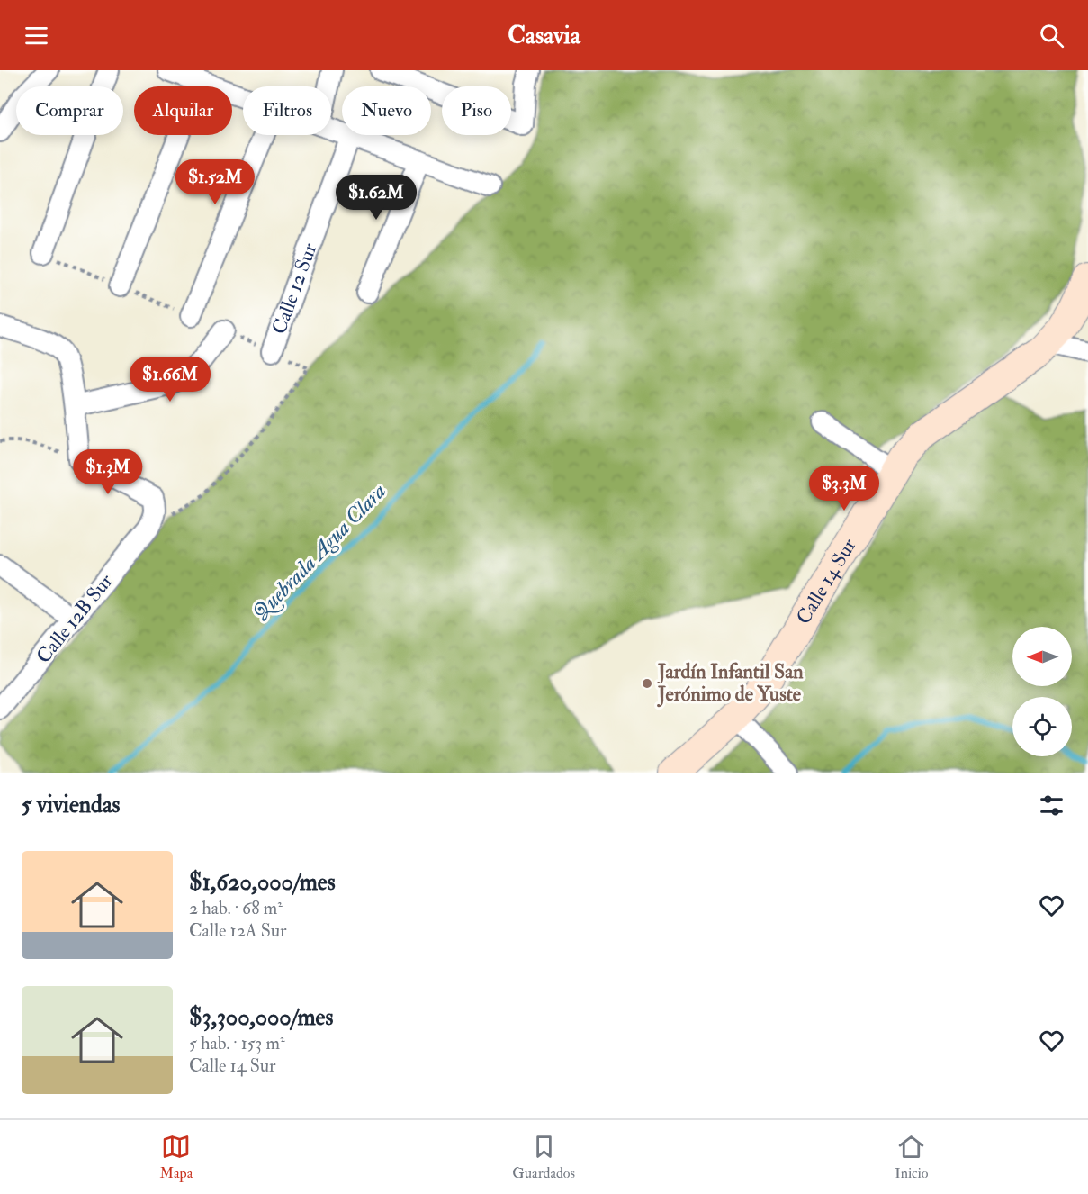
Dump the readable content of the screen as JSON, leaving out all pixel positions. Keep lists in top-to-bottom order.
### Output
{
  "streets": {
    "street": ["Calle 12 Sur", "Calle 14 Sur", "Calle 12B Sur"]
  },
  "water": ["Quebrada Agua Clara"],
  "places": ["Jardín Infantil San Jerónimo de Yuste"],
  "north": "left",
  "page": {
    "header": "Casavia",
    "chip": [
      "Comprar",
      "Alquilar",
      "Filtros",
      "Nuevo",
      "Piso"
    ],
    "price": [
      "$1.52M",
      "$1.62M",
      "$1.66M",
      "$1.3M",
      "$3.3M"
    ],
    "heading": "5 viviendas",
    "list": [
      {
        "name": "$1,620,000/mes",
        "note": "2 hab. · 68 m² · Calle 12A Sur"
      },
      {
        "name": "$3,300,000/mes",
        "note": "5 hab. · 153 m² · Calle 14 Sur"
      }
    ],
    "tabs": ["Mapa", "Guardados", "Inicio"]
  }
}
